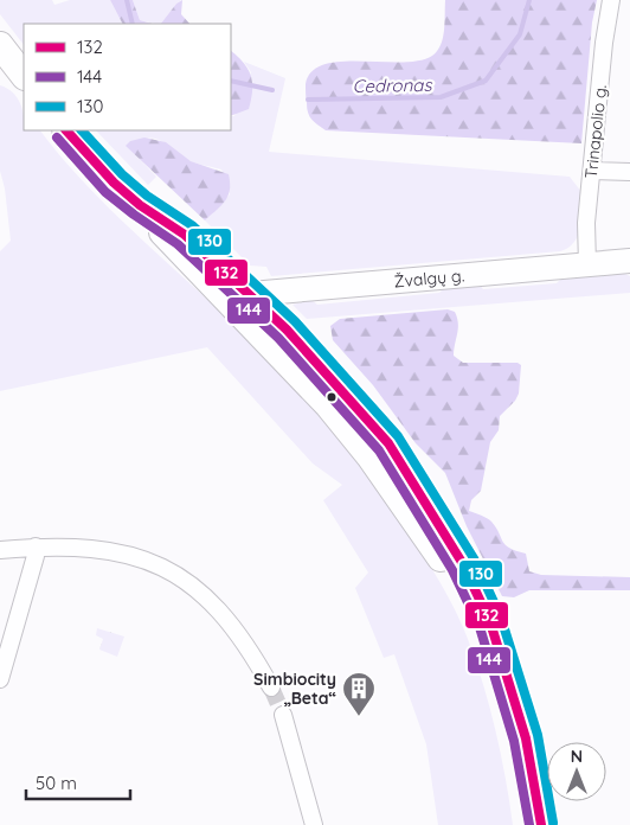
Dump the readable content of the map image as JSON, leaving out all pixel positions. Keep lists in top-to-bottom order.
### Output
{
  "streets": {
    "main road": ["Žvalgų g."],
    "street": ["Trinapolio g."]
  },
  "crossings": [
    ["Trinapolio g.", "Žvalgų g."]
  ],
  "water": ["Cedronas"],
  "places": {
    "building": ["Simbiocity „Beta“"]
  },
  "lines": ["transit line 132", "transit line 130", "transit line 144"],
  "legend": ["132", "144", "130"],
  "scale_bar": "50 m",
  "north": "top"
}
